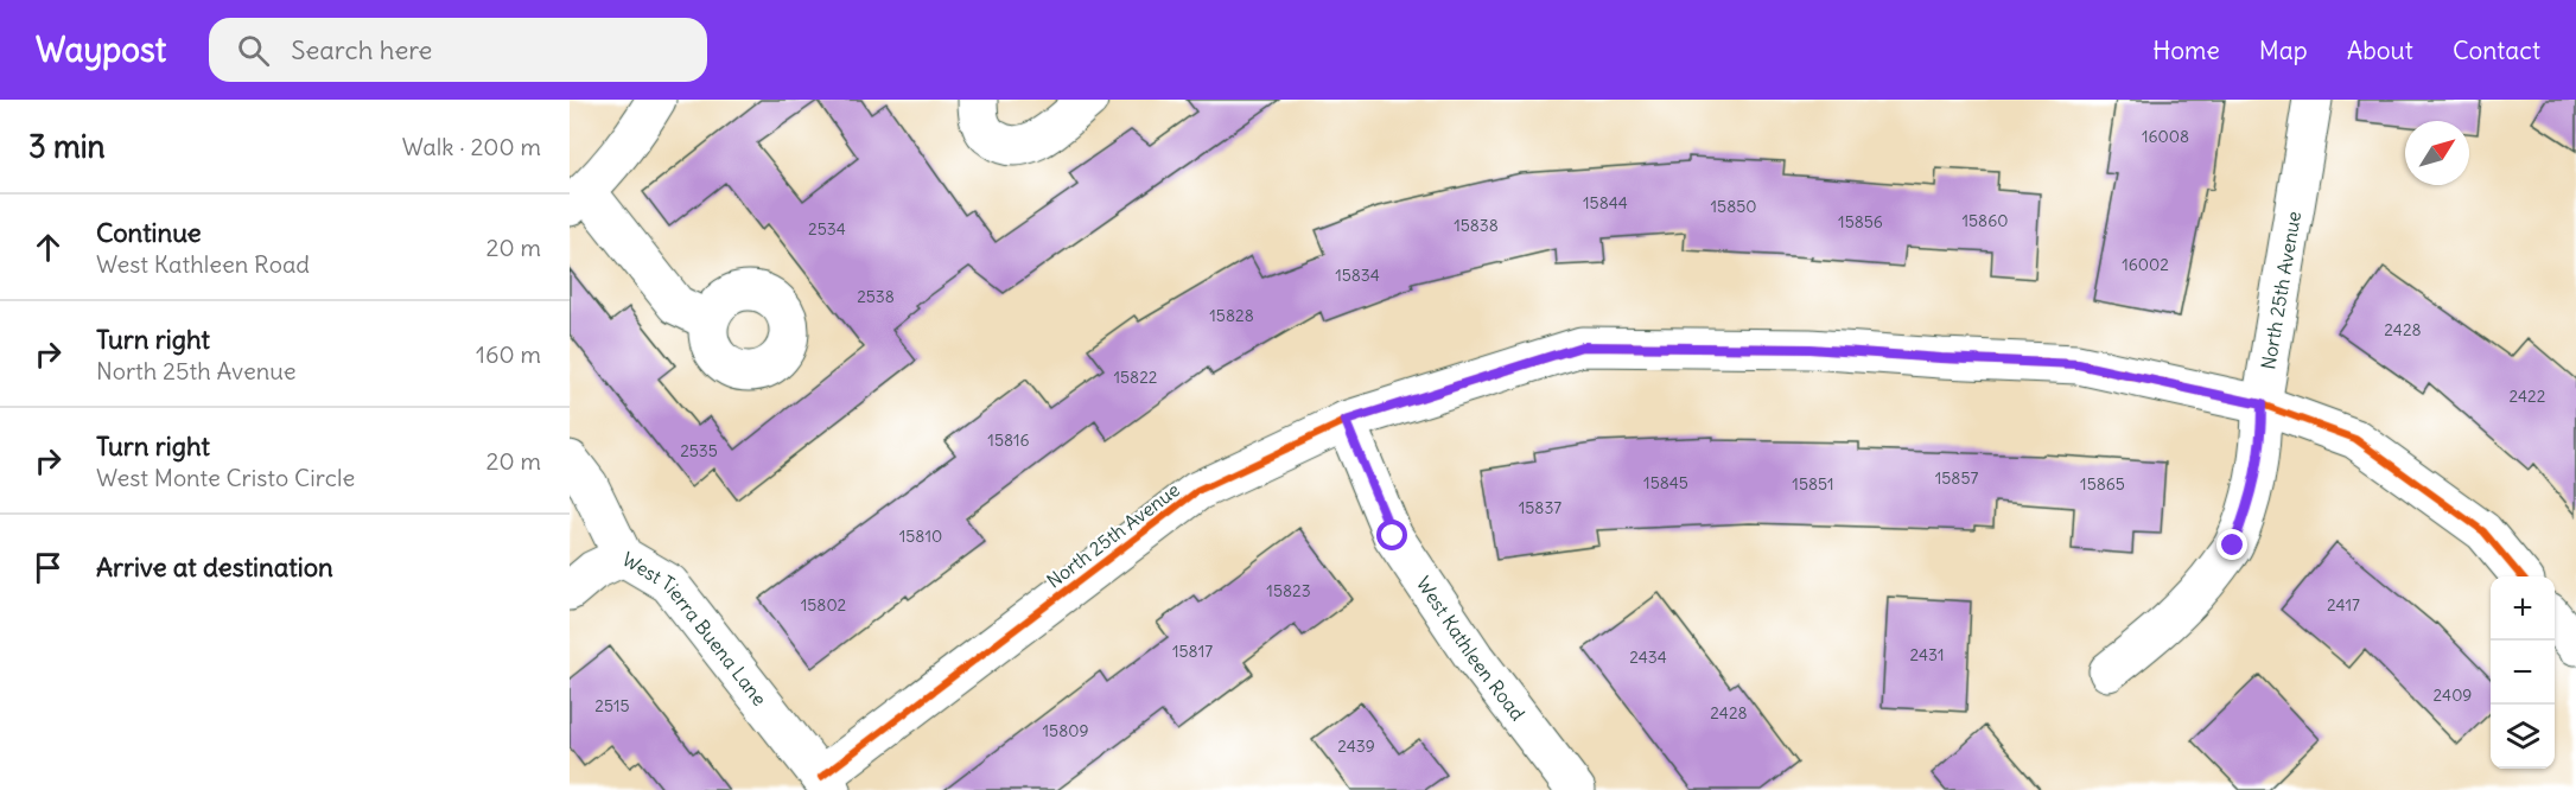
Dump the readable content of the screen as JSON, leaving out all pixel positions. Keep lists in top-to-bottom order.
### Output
{
  "streets": {
    "street": ["North 25th Avenue", "West Tierra Buena Lane", "West Kathleen Road"]
  },
  "crossings": [
    ["North 25th Avenue", "West Tierra Buena Lane"],
    ["North 25th Avenue", "West Kathleen Road"]
  ],
  "house_numbers": [
    "16008",
    "15844",
    "15850",
    "15860",
    "15856",
    "15838",
    "2534",
    "16002",
    "15834",
    "2538",
    "15828",
    "2428",
    "15822",
    "2422",
    "15816",
    "2535",
    "15857",
    "15845",
    "15851",
    "15865",
    "15837",
    "15810",
    "15823",
    "15802",
    "2417",
    "15817",
    "2431",
    "2434",
    "2409",
    "2515",
    "2428",
    "15809",
    "2439"
  ],
  "north": "top right",
  "page": {
    "header": "Waypost",
    "search": "Search here",
    "nav": [
      "Home",
      "Map",
      "About",
      "Contact"
    ],
    "heading": ["3 min", "Walk · 200 m"],
    "list": [
      ["Continue", "West Kathleen Road", "20 m"],
      ["Turn right", "North 25th Avenue", "160 m"],
      ["Turn right", "West Monte Cristo Circle", "20 m"],
      "Arrive at destination"
    ],
    "map_buttons": ["+", "−"]
  }
}
